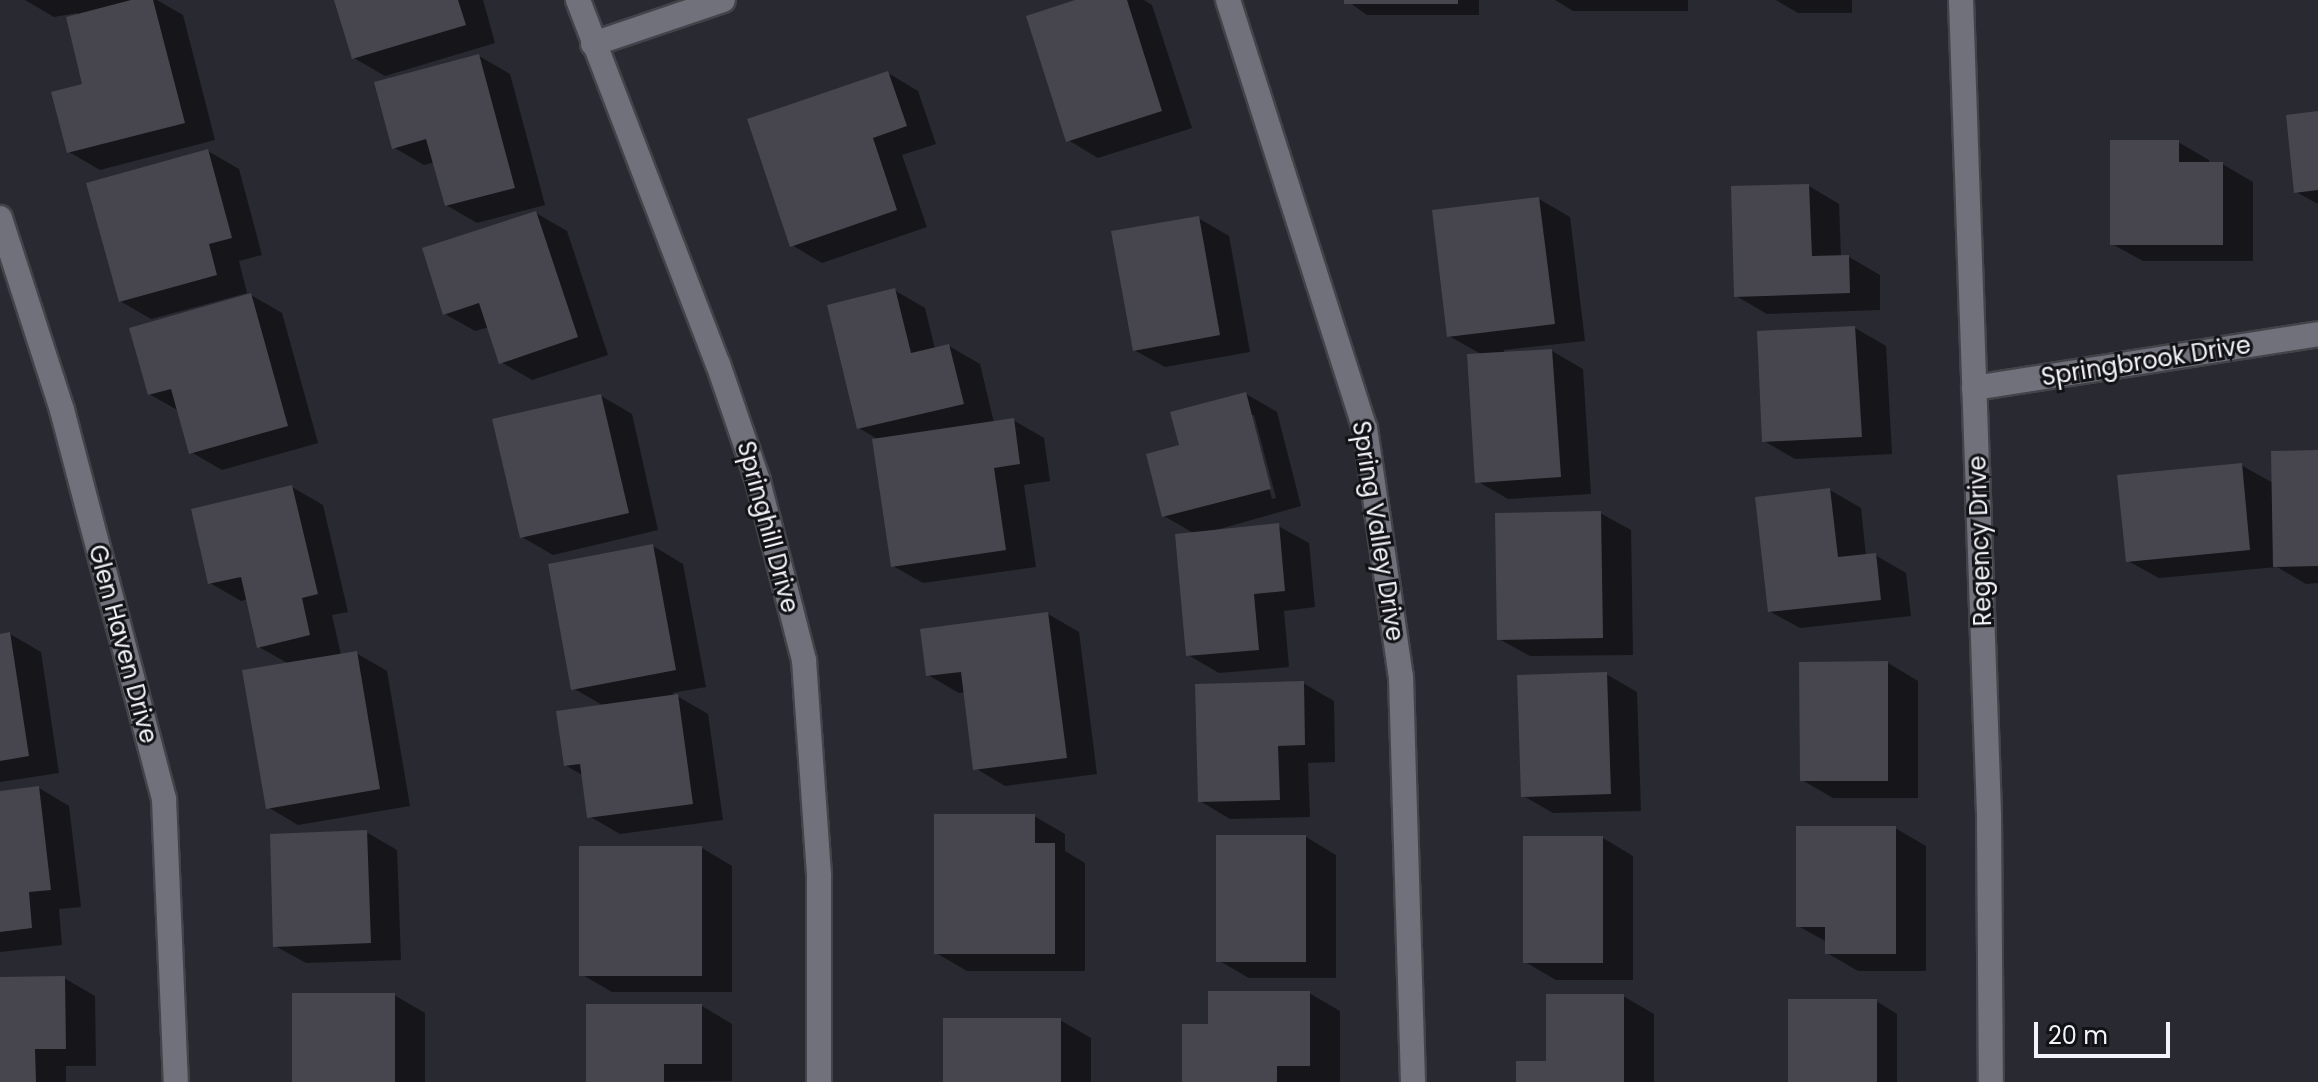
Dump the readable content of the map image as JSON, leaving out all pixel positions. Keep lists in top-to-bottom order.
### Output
{
  "streets": {
    "street": [
      "Springbrook Drive",
      "Springhill Drive",
      "Spring Valley Drive",
      "Regency Drive",
      "Glen Haven Drive"
    ]
  },
  "crossings": [
    ["Springbrook Drive", "Regency Drive"]
  ],
  "scale_bar": "20 m"
}
